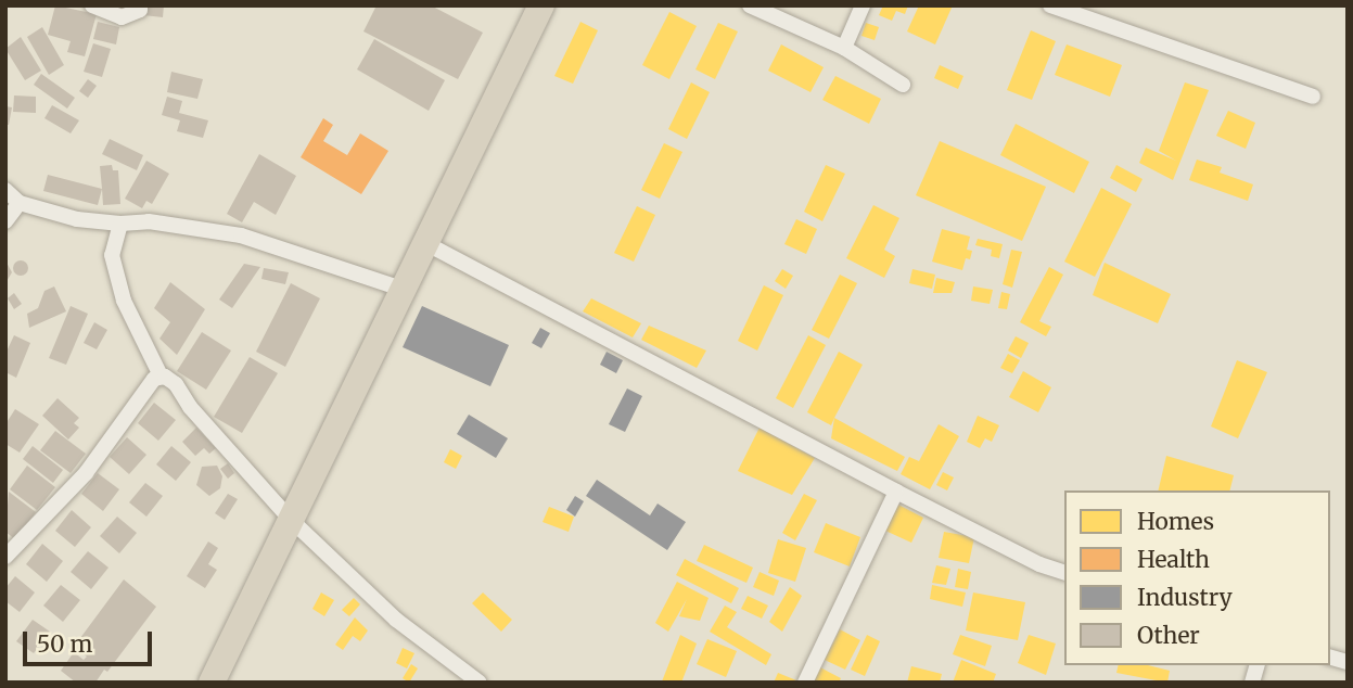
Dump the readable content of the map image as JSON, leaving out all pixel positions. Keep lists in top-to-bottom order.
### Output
{
  "legend": [
    "Homes",
    "Health",
    "Industry",
    "Other"
  ],
  "scale_bar": "50 m"
}
